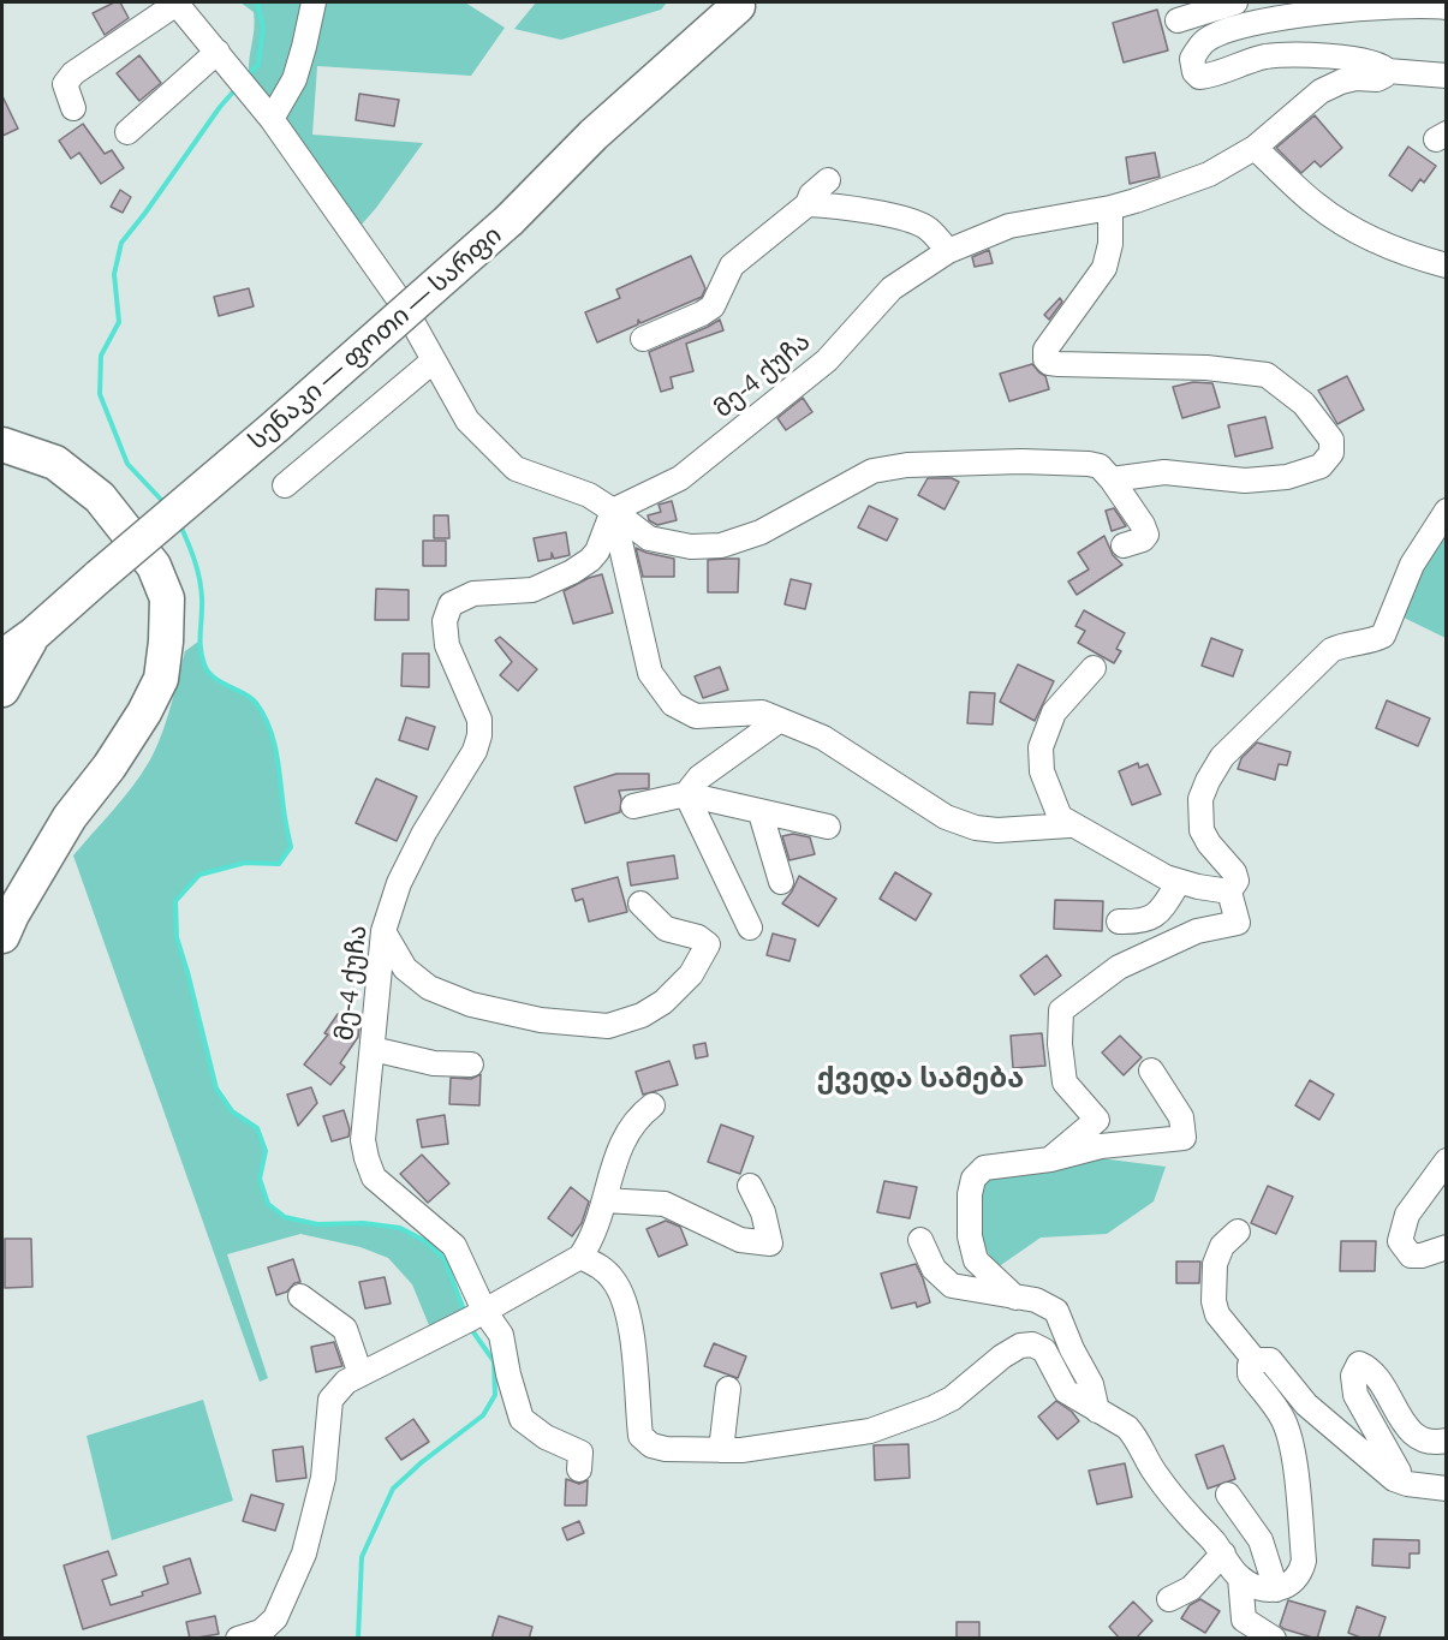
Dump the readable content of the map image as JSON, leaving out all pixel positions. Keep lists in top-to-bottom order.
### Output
{
  "streets": {
    "highway": ["სენაკი — ფოთი — სარფი"],
    "street": ["მე-4 ქუჩა"]
  },
  "districts": ["ქვედა სამება"]
}
